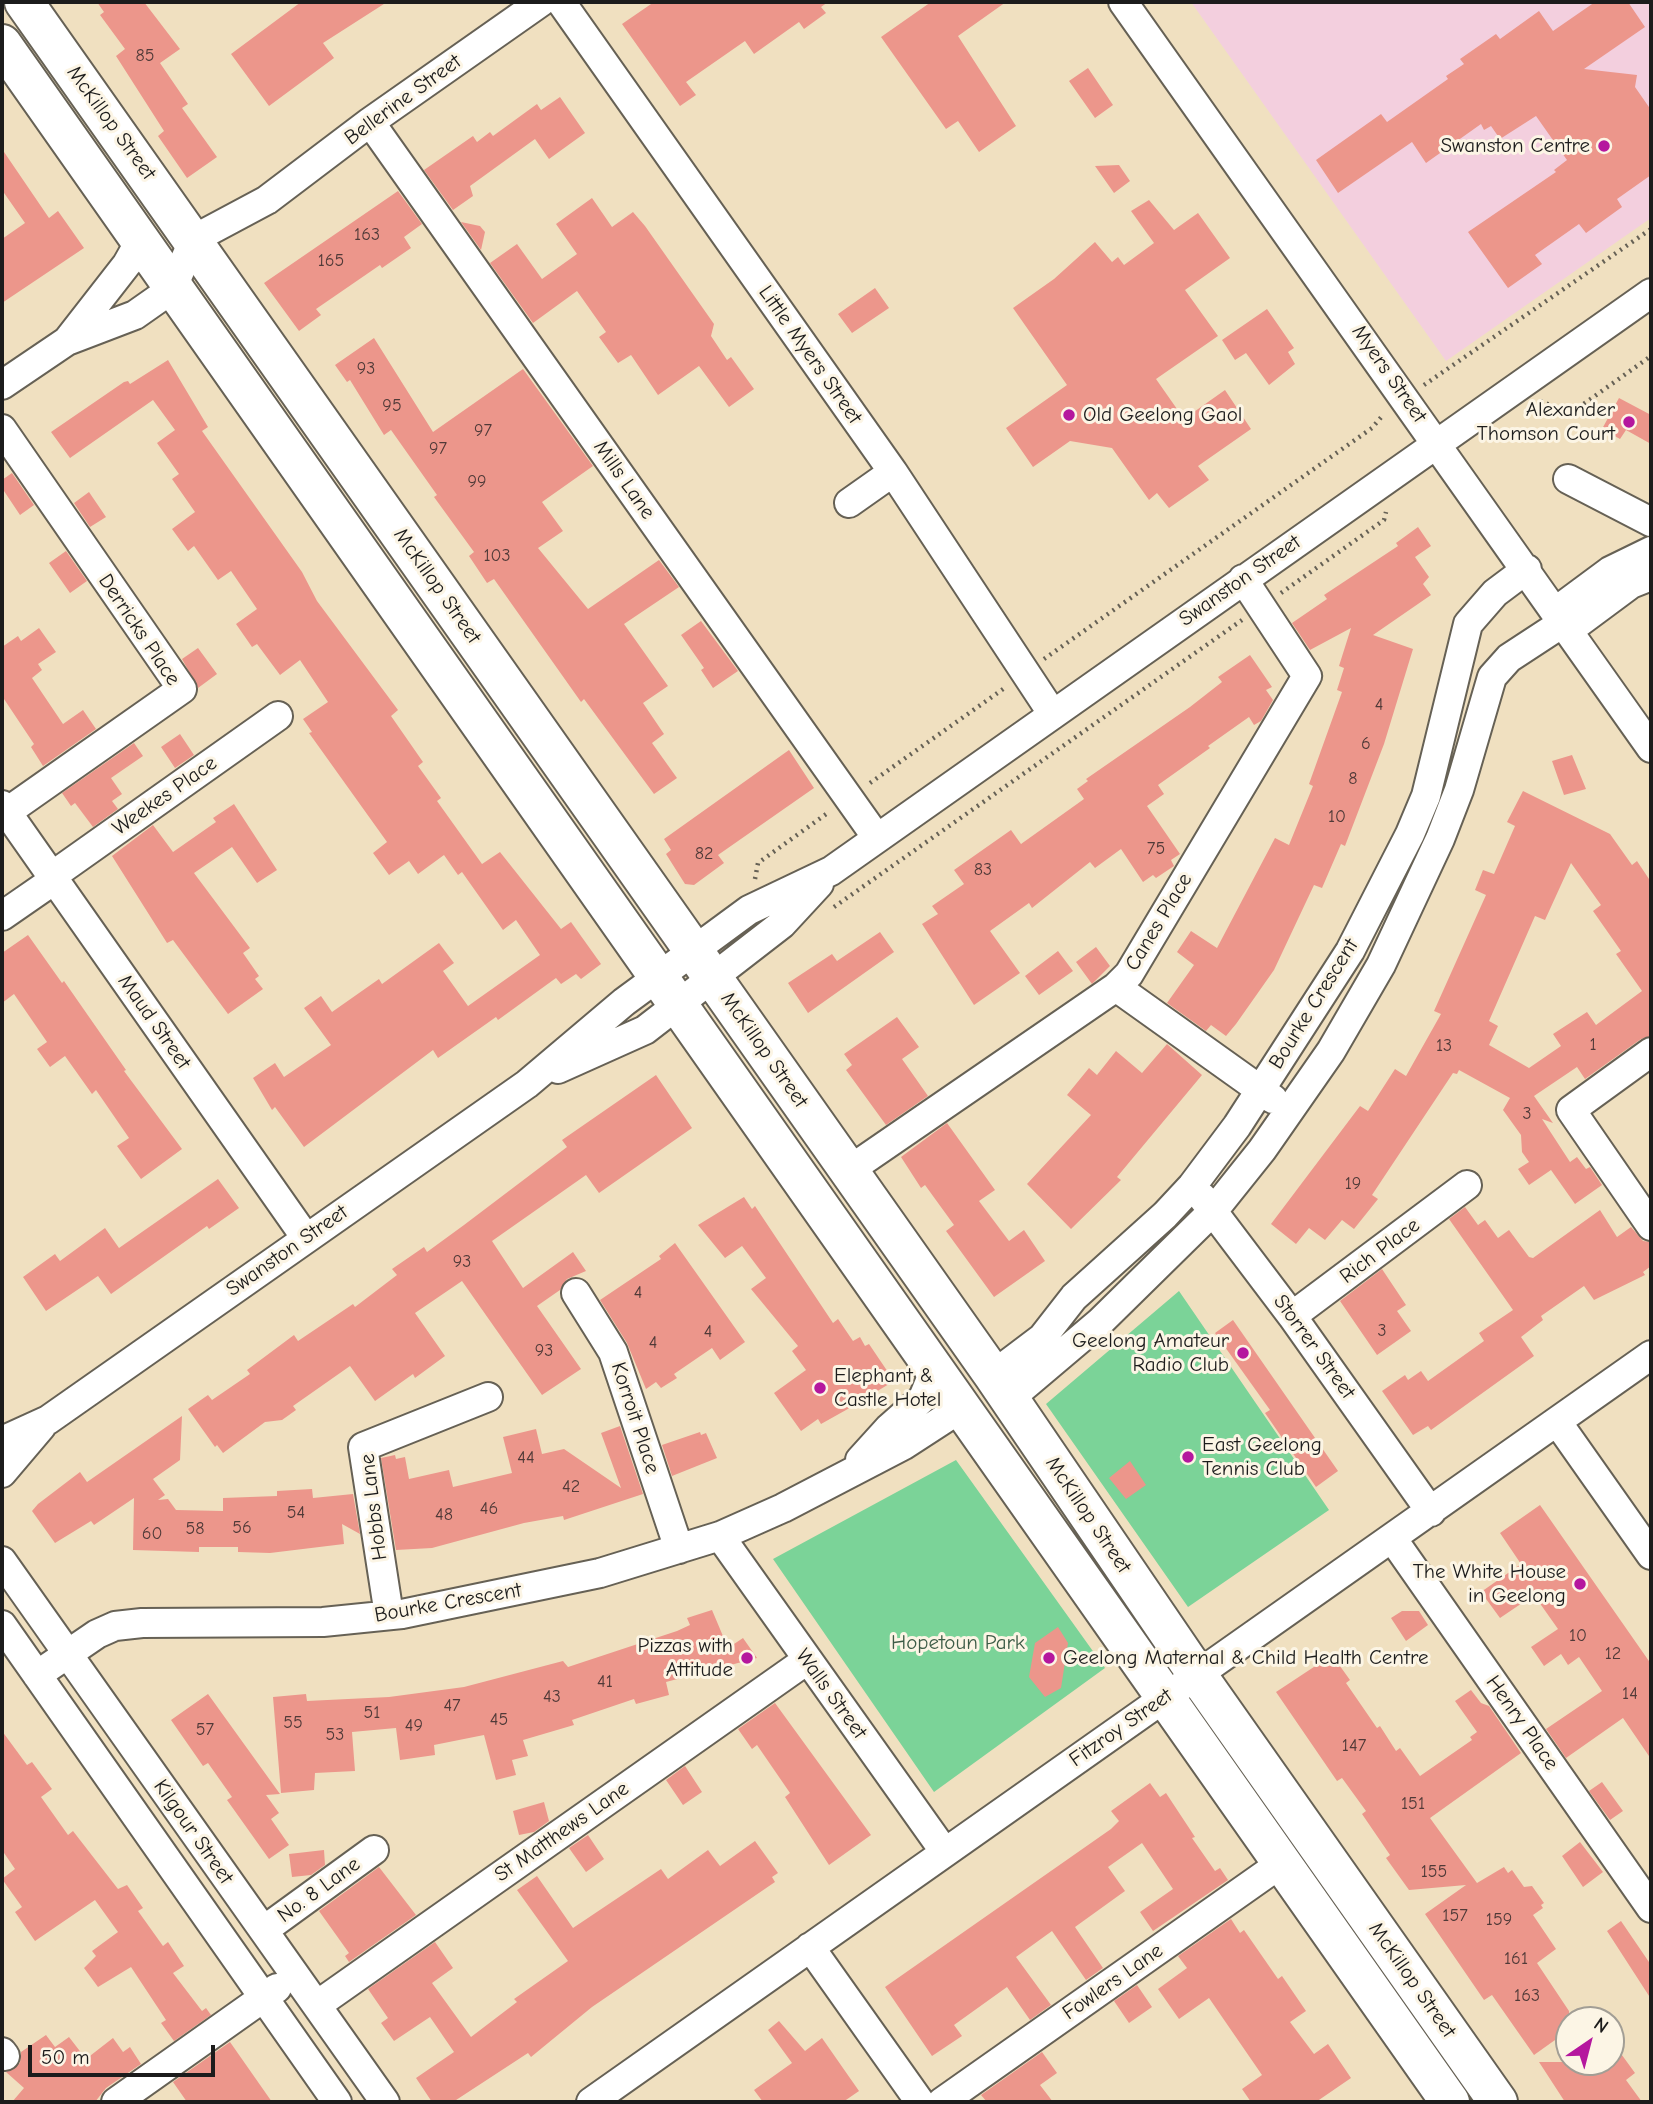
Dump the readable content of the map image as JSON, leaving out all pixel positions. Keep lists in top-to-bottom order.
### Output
{
  "streets": {
    "highway": ["McKillop Street"],
    "street": [
      "Bellerine Street",
      "Little Myers Street",
      "Myers Street",
      "Mills Lane",
      "Swanston Street",
      "Derricks Place",
      "Weekes Place",
      "Canes Place",
      "Bourke Crescent",
      "Maud Street",
      "Rich Place",
      "Storrer Street",
      "Korroit Place",
      "Hobbs Lane",
      "Walls Street",
      "Henry Place",
      "Fitzroy Street",
      "Kilgour Street",
      "St Matthews Lane",
      "No. 8 Lane",
      "Fowlers Lane"
    ]
  },
  "crossings": [
    ["Bellerine Street", "McKillop Street"],
    ["Bellerine Street", "Mills Lane"],
    ["McKillop Street", "Swanston Street"],
    ["McKillop Street", "Canes Place"],
    ["McKillop Street", "Bourke Crescent"],
    ["McKillop Street", "Fitzroy Street"],
    ["McKillop Street", "Fowlers Lane"],
    ["Little Myers Street", "Swanston Street"],
    ["Myers Street", "Swanston Street"],
    ["Myers Street", "Bourke Crescent"],
    ["Mills Lane", "Swanston Street"],
    ["Swanston Street", "Canes Place"],
    ["Swanston Street", "Maud Street"],
    ["Derricks Place", "Maud Street"],
    ["Weekes Place", "Maud Street"],
    ["Bourke Crescent", "Storrer Street"],
    ["Bourke Crescent", "Korroit Place"],
    ["Bourke Crescent", "Hobbs Lane"],
    ["Bourke Crescent", "Walls Street"],
    ["Bourke Crescent", "Kilgour Street"],
    ["Rich Place", "Storrer Street"],
    ["Storrer Street", "Fitzroy Street"],
    ["Walls Street", "Fitzroy Street"],
    ["Walls Street", "St Matthews Lane"],
    ["Henry Place", "Fitzroy Street"],
    ["Kilgour Street", "St Matthews Lane"],
    ["Kilgour Street", "No. 8 Lane"]
  ],
  "parks": ["Hopetoun Park"],
  "places": [
    "Swanston Centre",
    "Old Geelong Gaol",
    "Alexander Thomson Court",
    "Geelong Amateur Radio Club",
    "Elephant & Castle Hotel",
    "East Geelong Tennis Club",
    "The White House in Geelong",
    "Pizzas with Attitude",
    "Geelong Maternal & Child Health Centre"
  ],
  "house_numbers": [
    "85",
    "163",
    "165",
    "93",
    "95",
    "97",
    "97",
    "99",
    "103",
    "4",
    "6",
    "8",
    "10",
    "75",
    "82",
    "83",
    "1",
    "13",
    "3",
    "19",
    "93",
    "4",
    "3",
    "4",
    "4",
    "93",
    "44",
    "42",
    "46",
    "54",
    "48",
    "56",
    "58",
    "60",
    "10",
    "12",
    "41",
    "14",
    "43",
    "47",
    "51",
    "45",
    "55",
    "49",
    "57",
    "53",
    "147",
    "151",
    "155",
    "157",
    "159",
    "161",
    "163"
  ],
  "scale_bar": "50 m",
  "north": "top right"
}
